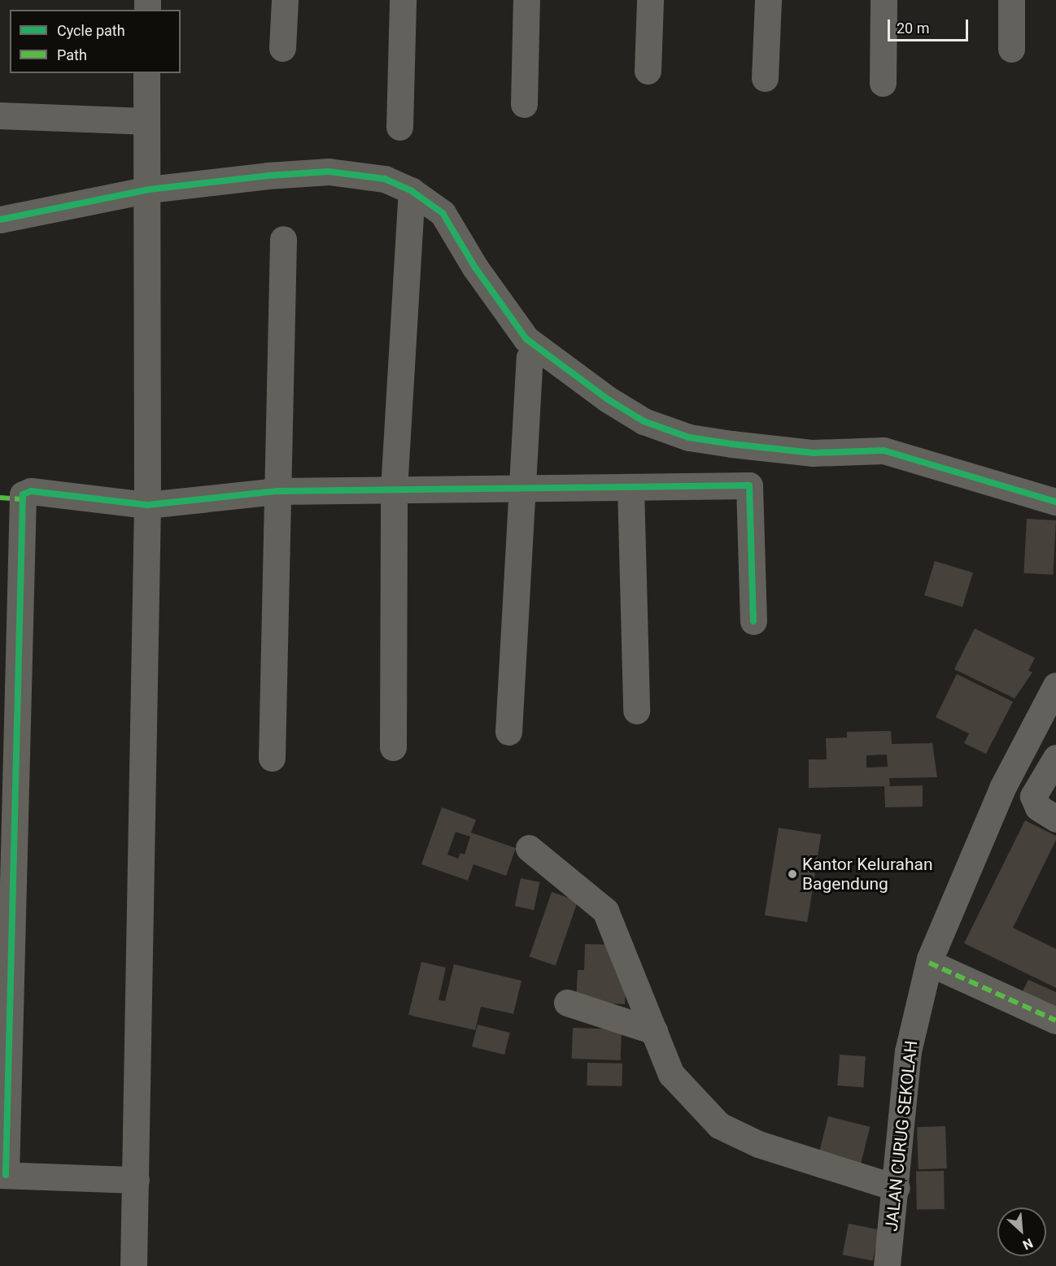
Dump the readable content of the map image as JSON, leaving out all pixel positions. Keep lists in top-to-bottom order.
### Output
{
  "streets": {
    "street": ["JALAN CURUG SEKOLAH"]
  },
  "places": ["Kantor Kelurahan Bagendung"],
  "legend": ["Cycle path", "Path"],
  "scale_bar": "20 m",
  "north": "bottom right"
}
